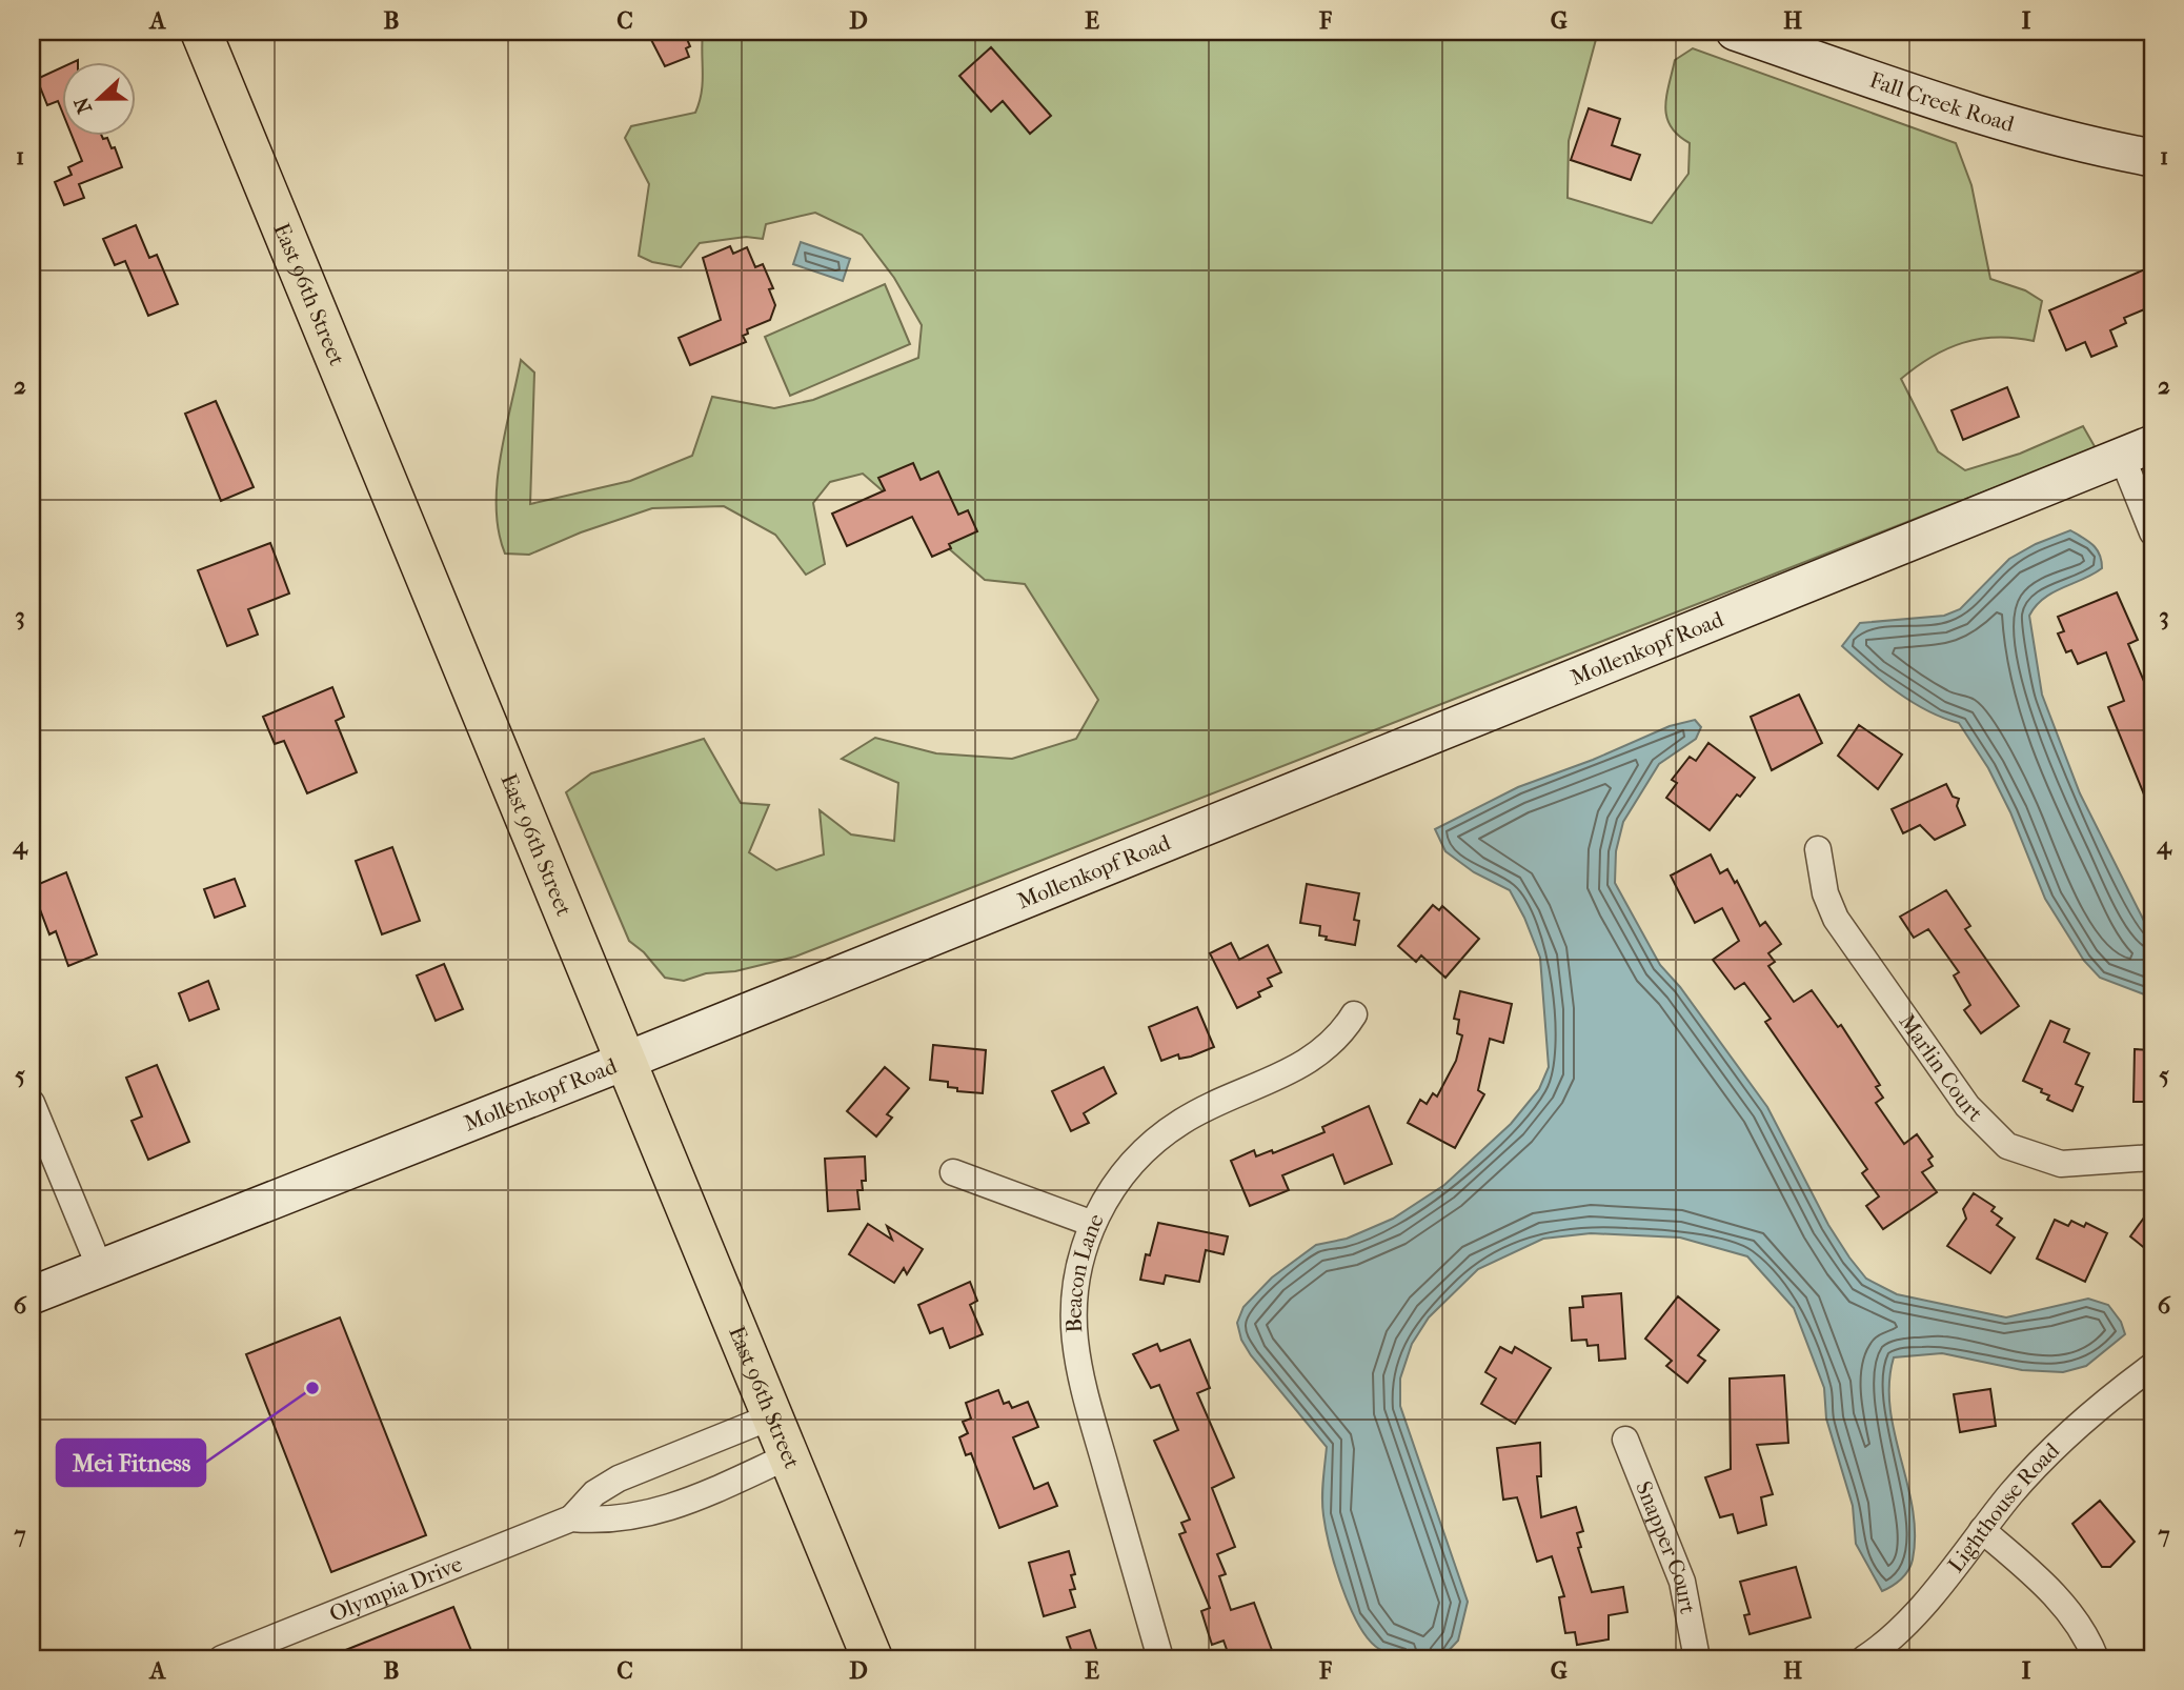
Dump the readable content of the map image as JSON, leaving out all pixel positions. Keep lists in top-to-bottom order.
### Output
{
  "streets": {
    "main road": ["East 96th Street"],
    "street": [
      "Fall Creek Road",
      "Mollenkopf Road",
      "Marlin Court",
      "Beacon Lane",
      "Lighthouse Road",
      "Snapper Court",
      "Olympia Drive"
    ]
  },
  "crossings": [
    ["East 96th Street", "Mollenkopf Road"],
    ["East 96th Street", "Olympia Drive"]
  ],
  "places": ["Mei Fitness"],
  "north": "left",
  "grid": {
    "columns": [
      "A",
      "B",
      "C",
      "D",
      "E",
      "F",
      "G",
      "H",
      "I"
    ],
    "rows": [
      "1",
      "2",
      "3",
      "4",
      "5",
      "6",
      "7"
    ]
  }
}
